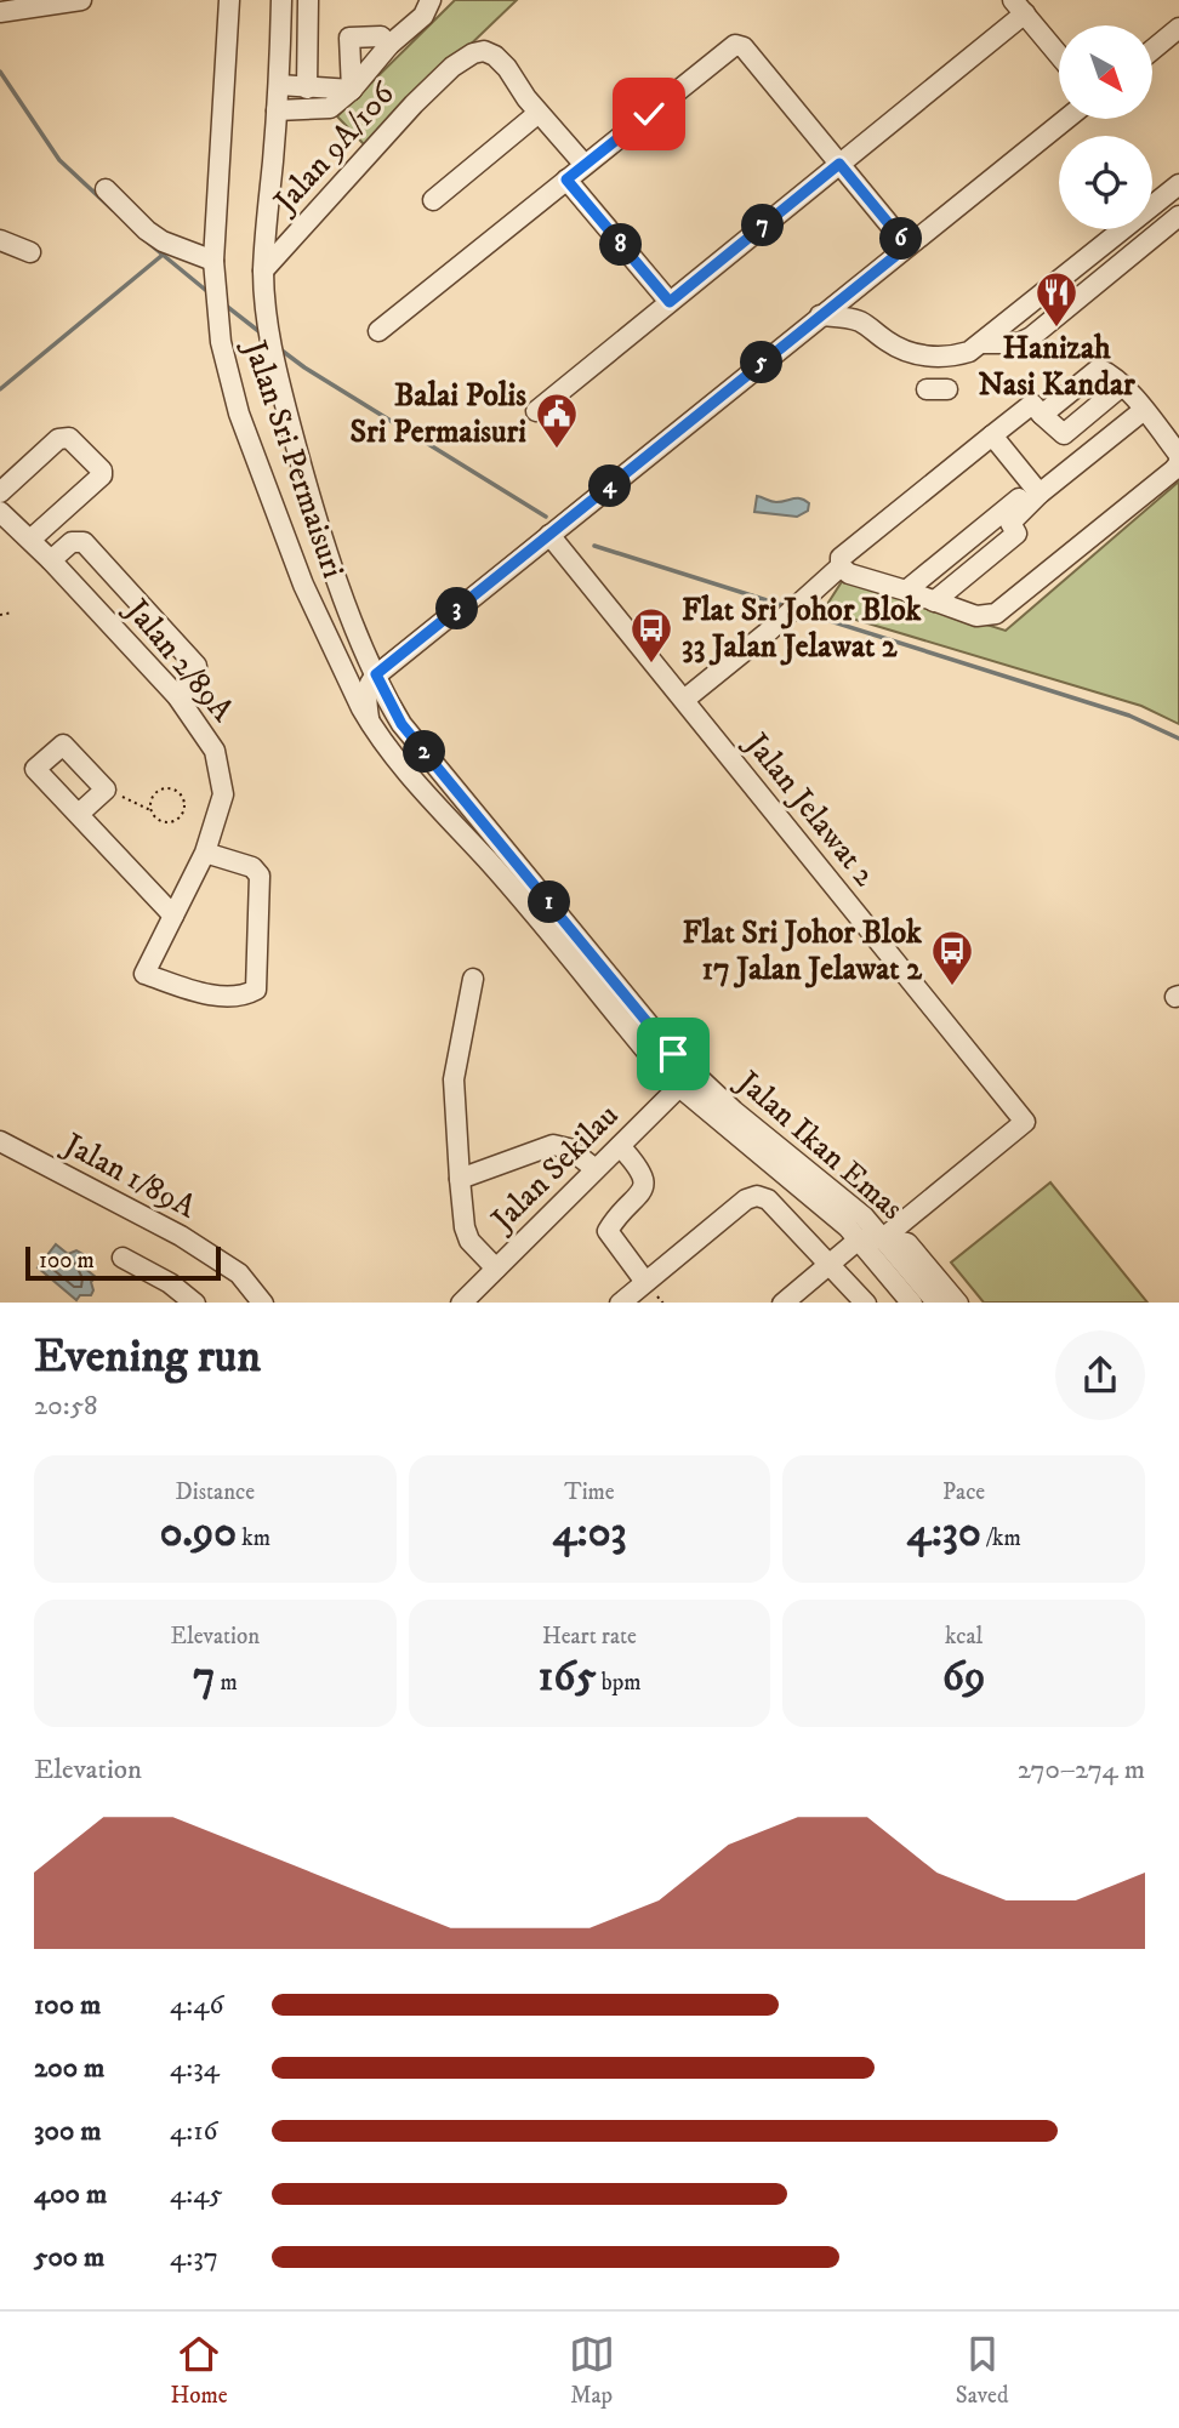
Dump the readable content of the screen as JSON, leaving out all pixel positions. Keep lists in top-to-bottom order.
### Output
{
  "streets": {
    "street": [
      "Jalan 9A/106",
      "Jalan Sri Permaisuri",
      "Jalan 2/89A",
      "Jalan Jelawat 2",
      "Jalan Ikan Emas",
      "Jalan Sekilau",
      "Jalan 1/89A"
    ]
  },
  "crossings": [
    ["Jalan 9A/106", "Jalan Sri Permaisuri"],
    ["Jalan Sri Permaisuri", "Jalan Ikan Emas"],
    ["Jalan Sri Permaisuri", "Jalan Sekilau"],
    ["Jalan Jelawat 2", "Jalan Ikan Emas"],
    ["Jalan Ikan Emas", "Jalan Sekilau"]
  ],
  "places": {
    "restaurant": ["Hanizah Nasi Kandar"],
    "public building": ["Balai Polis Sri Permaisuri"],
    "bus stop": ["Flat Sri Johor Blok 33 Jalan Jelawat 2", "Flat Sri Johor Blok 17 Jalan Jelawat 2"]
  },
  "scale_bar": "100 m",
  "north": "bottom right",
  "page": {
    "pins": [
      "7",
      "6",
      "8",
      "5",
      "4",
      "3",
      "2",
      "1"
    ],
    "scale": "100 m",
    "heading": ["Evening run", "20:58"],
    "stats": [
      ["Distance", "0.90 km"],
      ["Time", "4:03"],
      ["Pace", "4:30 /km"],
      ["Elevation", "7 m"],
      ["Heart rate", "165 bpm"],
      ["kcal", "69"]
    ],
    "chart": ["Elevation", "270–274 m"],
    "list": [
      {
        "name": "100 m",
        "note": "4:46"
      },
      {
        "name": "200 m",
        "note": "4:34"
      },
      {
        "name": "300 m",
        "note": "4:16"
      },
      {
        "name": "400 m",
        "note": "4:45"
      },
      {
        "name": "500 m",
        "note": "4:37"
      }
    ],
    "tabs": ["Home", "Map", "Saved"]
  }
}
